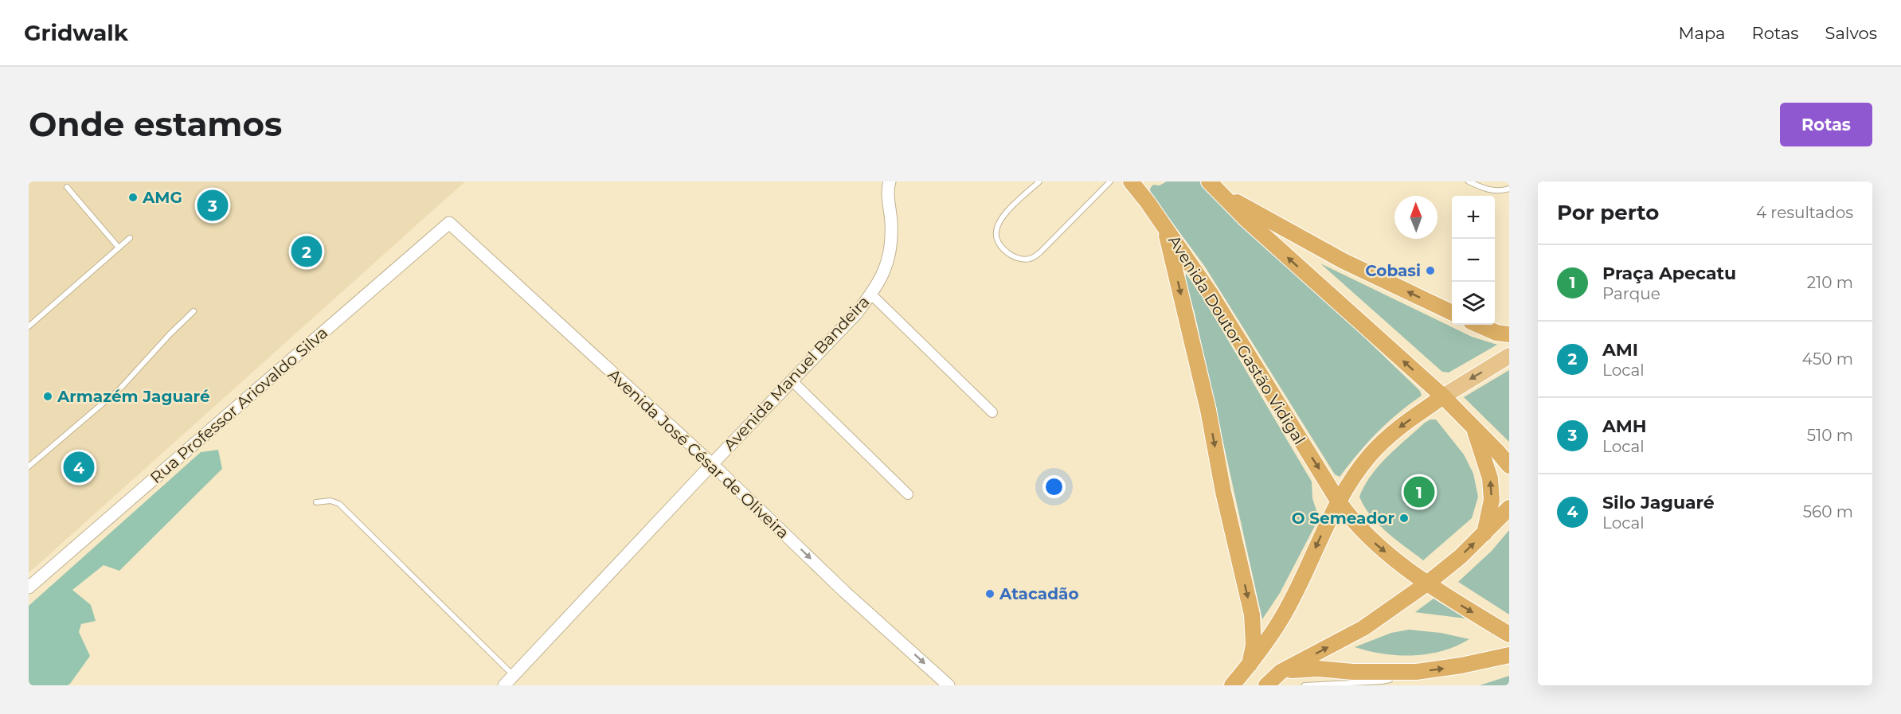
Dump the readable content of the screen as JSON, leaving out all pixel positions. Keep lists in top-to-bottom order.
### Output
{
  "streets": {
    "highway": ["Avenida Doutor Gastão Vidigal"],
    "street": ["Avenida Manuel Bandeira", "Rua Professor Ariovaldo Silva", "Avenida José César de Oliveira"]
  },
  "crossings": [
    ["Avenida Manuel Bandeira", "Avenida José César de Oliveira"],
    ["Rua Professor Ariovaldo Silva", "Avenida José César de Oliveira"]
  ],
  "one_way": ["Avenida José César de Oliveira"],
  "places": [
    "AMG",
    "Cobasi",
    "Armazém Jaguaré",
    "O Semeador",
    "Atacadão"
  ],
  "north": "top",
  "page": {
    "header": "Gridwalk",
    "nav": ["Mapa", "Rotas", "Salvos"],
    "buttons": "Rotas",
    "title": "Onde estamos",
    "heading": ["Por perto", "4 resultados"],
    "pins": [
      "3",
      "2",
      "4",
      "1"
    ],
    "map_buttons": ["+", "−"],
    "list": [
      {
        "mark": "1",
        "name": "Praça Apecatu",
        "note": "Parque",
        "value": "210 m"
      },
      {
        "mark": "2",
        "name": "AMI",
        "note": "Local",
        "value": "450 m"
      },
      {
        "mark": "3",
        "name": "AMH",
        "note": "Local",
        "value": "510 m"
      },
      {
        "mark": "4",
        "name": "Silo Jaguaré",
        "note": "Local",
        "value": "560 m"
      }
    ]
  }
}
